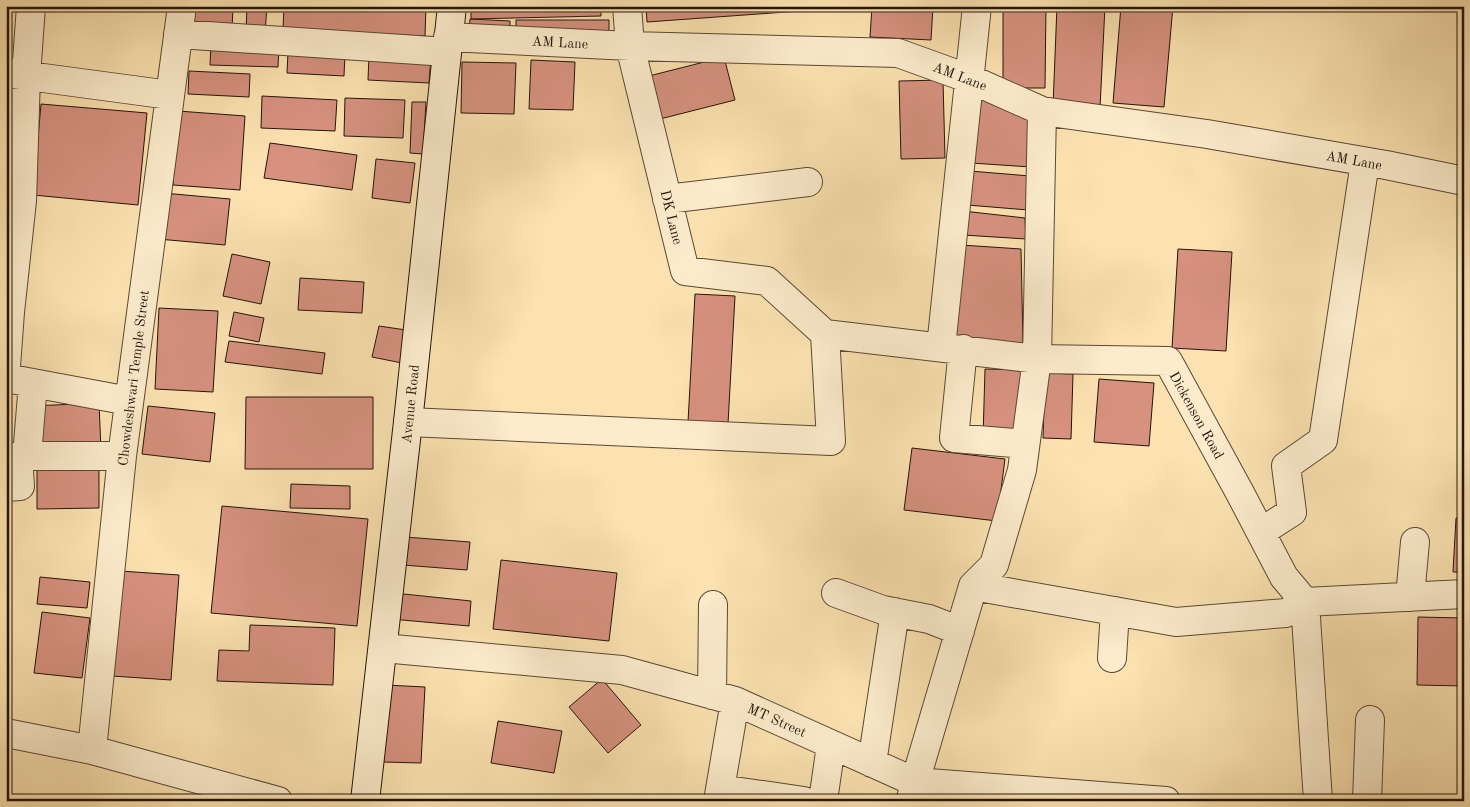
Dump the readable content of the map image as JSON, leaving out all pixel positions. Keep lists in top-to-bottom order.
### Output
{
  "streets": {
    "street": [
      "AM Lane",
      "DK Lane",
      "Chowdeshwari Temple Street",
      "Avenue Road",
      "Dickenson Road",
      "MT Street"
    ]
  },
  "crossings": [
    ["AM Lane", "DK Lane"],
    ["AM Lane", "Chowdeshwari Temple Street"],
    ["AM Lane", "Avenue Road"],
    ["DK Lane", "Dickenson Road"],
    ["Avenue Road", "MT Street"]
  ]
}
